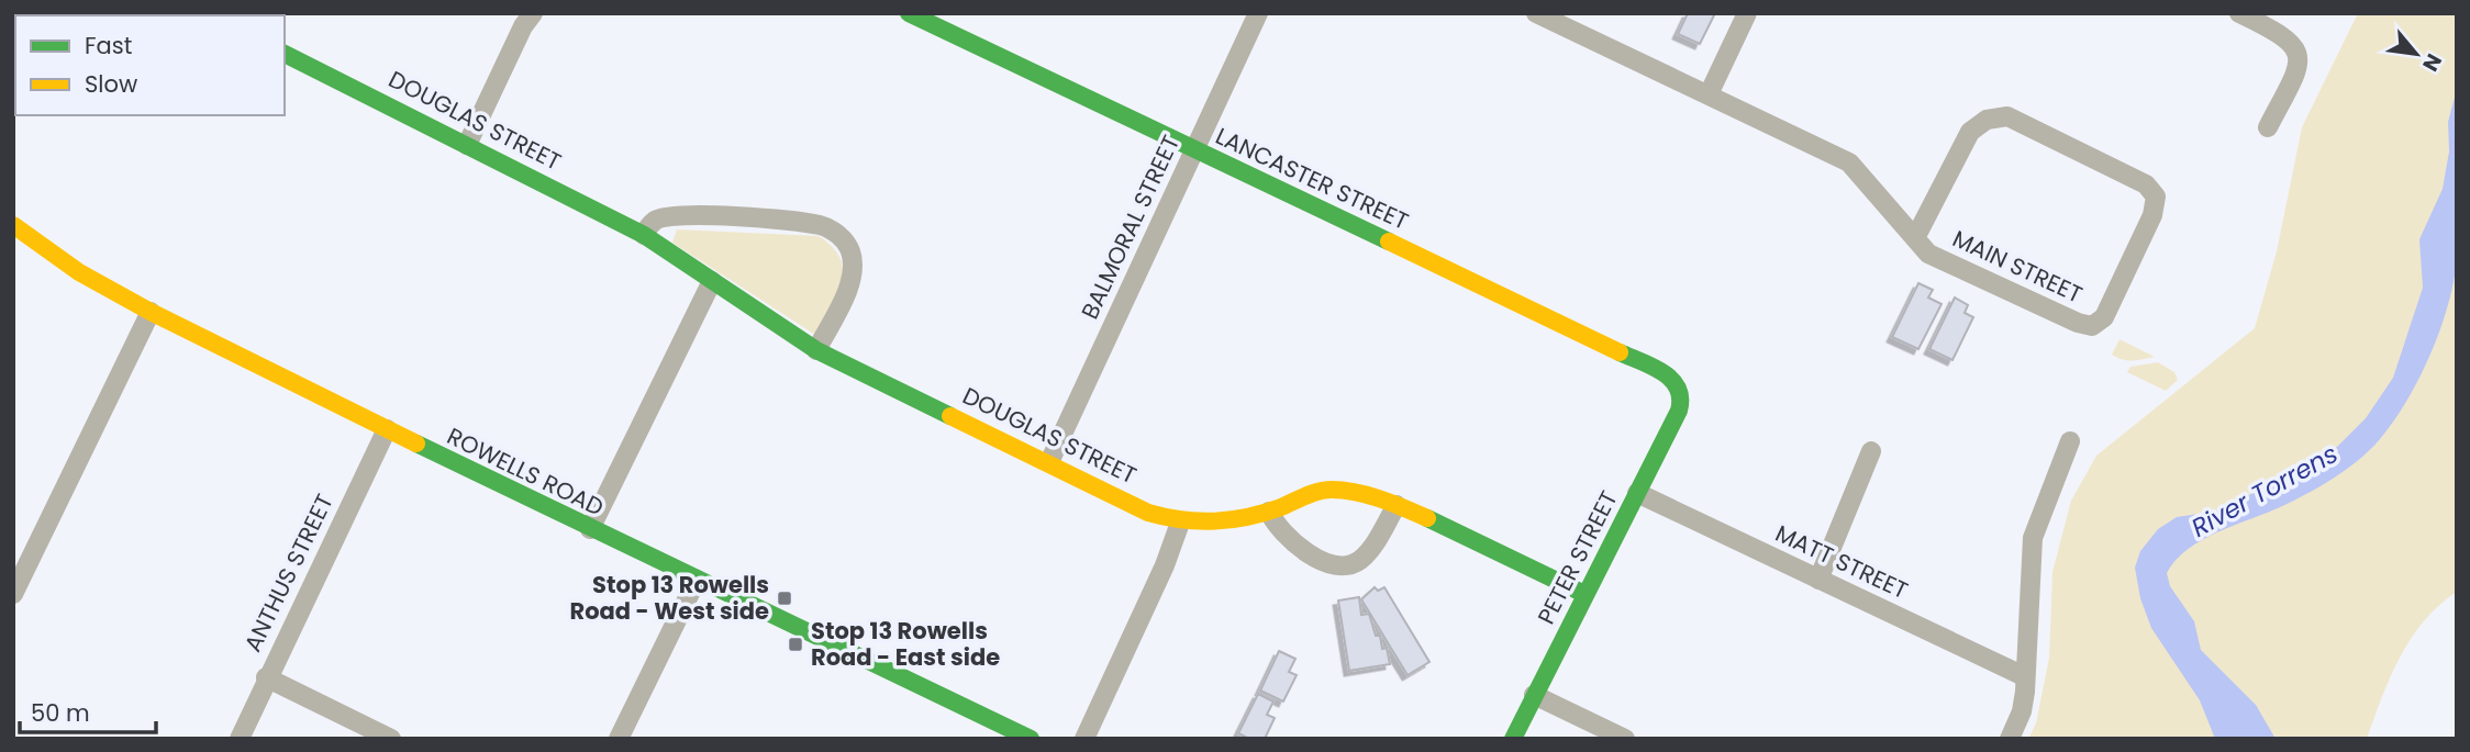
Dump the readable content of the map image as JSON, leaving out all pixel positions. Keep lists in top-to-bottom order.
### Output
{
  "streets": {
    "street": [
      "DOUGLAS STREET",
      "LANCASTER STREET",
      "BALMORAL STREET",
      "MAIN STREET",
      "ROWELLS ROAD",
      "PETER STREET",
      "MATT STREET",
      "ANTHUS STREET"
    ]
  },
  "crossings": [
    ["DOUGLAS STREET", "BALMORAL STREET"],
    ["DOUGLAS STREET", "PETER STREET"],
    ["LANCASTER STREET", "BALMORAL STREET"],
    ["LANCASTER STREET", "PETER STREET"],
    ["ROWELLS ROAD", "ANTHUS STREET"],
    ["PETER STREET", "MATT STREET"]
  ],
  "water": ["River Torrens"],
  "places": {
    "transit": ["Stop 13 Rowells Road - West side", "Stop 13 Rowells Road - East side"]
  },
  "legend": ["Fast", "Slow"],
  "scale_bar": "50 m",
  "north": "bottom right"
}
